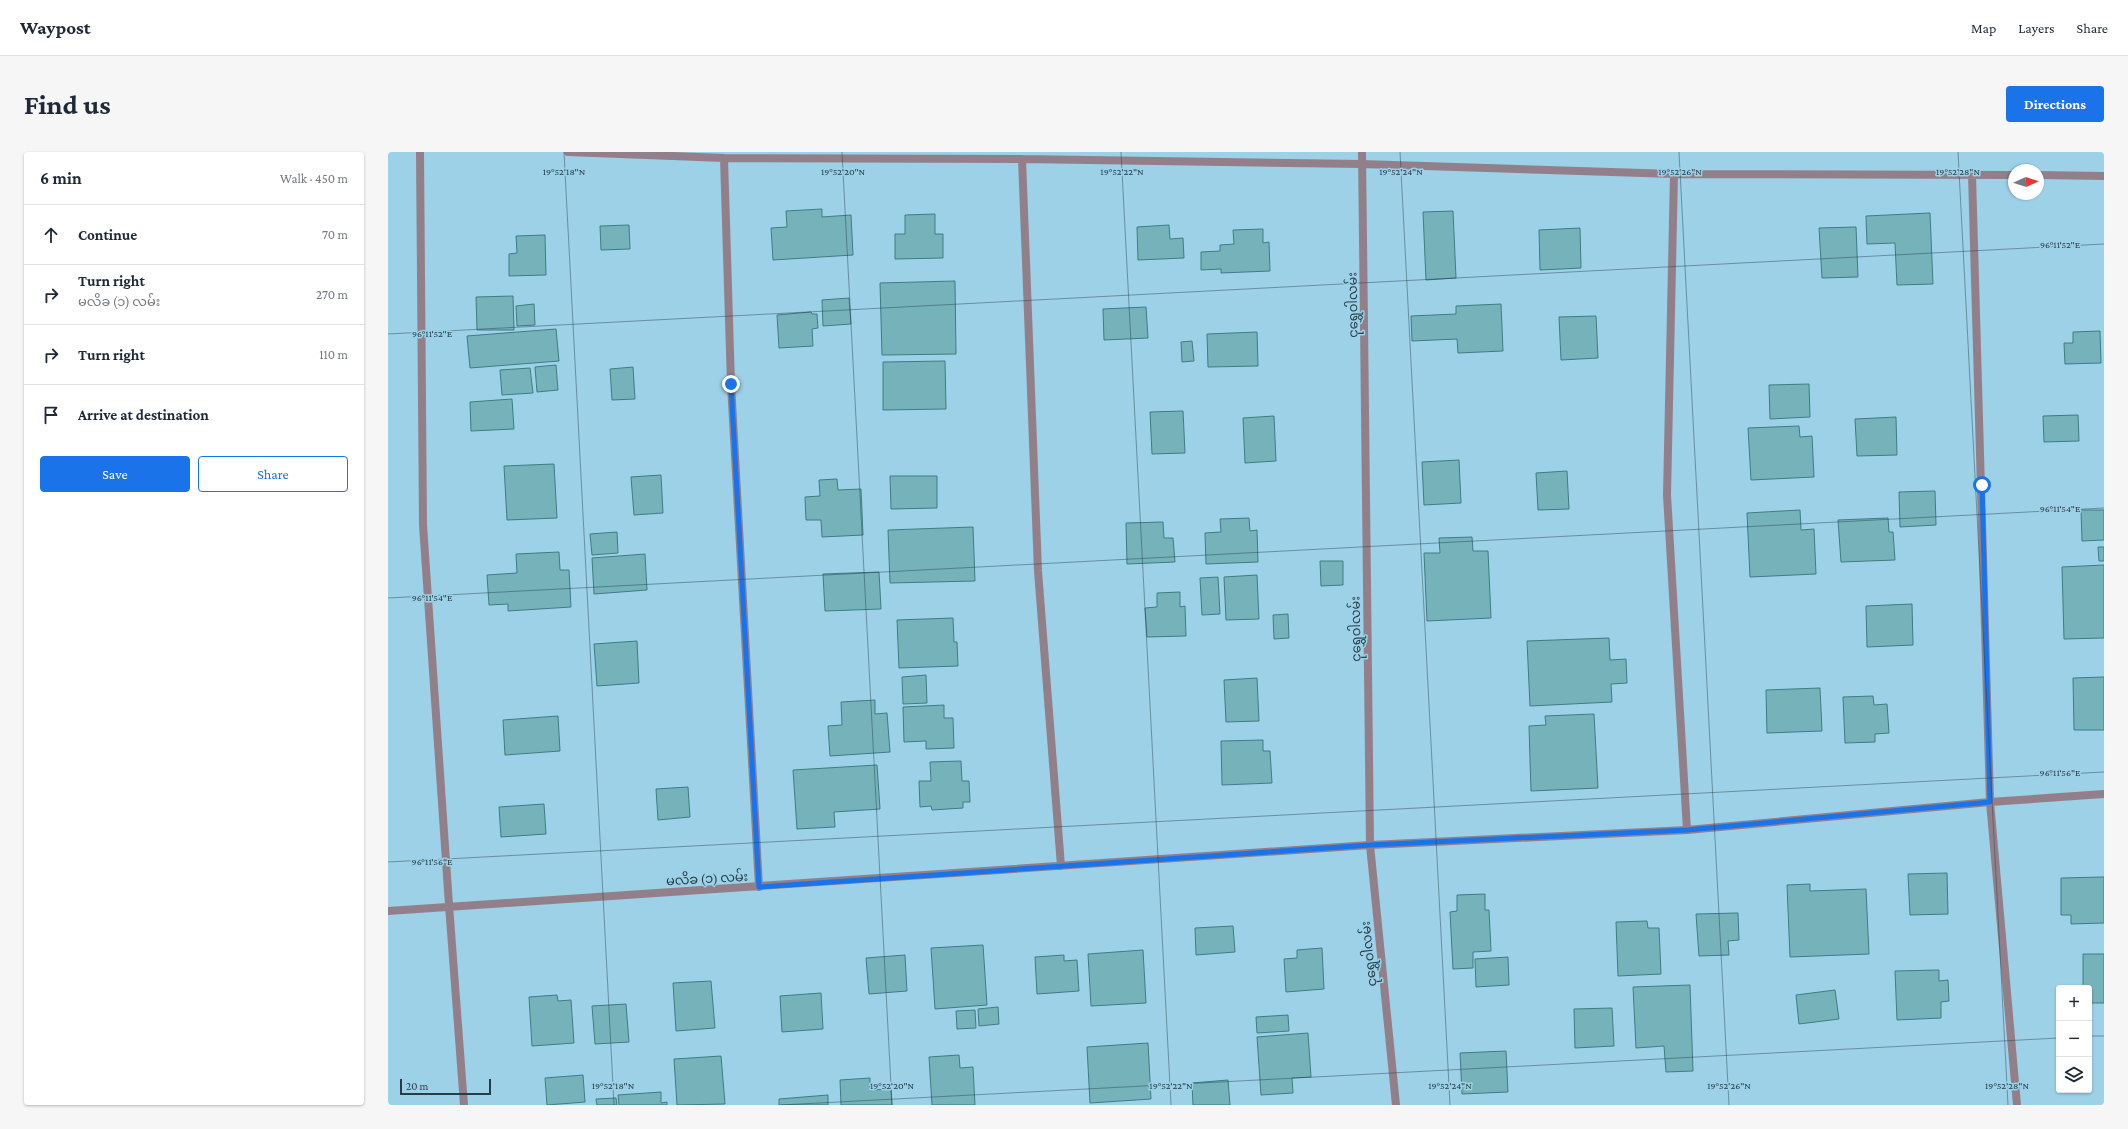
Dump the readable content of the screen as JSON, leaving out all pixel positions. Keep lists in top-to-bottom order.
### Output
{
  "streets": {
    "street": ["ငုရွှေဝါလမ်း", "မလိခ (၁) လမ်း"]
  },
  "crossings": [
    ["ငုရွှေဝါလမ်း", "မလိခ (၁) လမ်း"]
  ],
  "scale_bar": "20 m",
  "north": "right",
  "page": {
    "header": "Waypost",
    "nav": ["Map", "Layers", "Share"],
    "buttons": [
      "Directions",
      ["Save", "Share"]
    ],
    "title": "Find us",
    "heading": ["6 min", "Walk · 450 m"],
    "list": [
      ["Continue", "70 m"],
      ["Turn right", "မလိခ (၁) လမ်း", "270 m"],
      ["Turn right", "110 m"],
      "Arrive at destination"
    ],
    "map_buttons": ["+", "−"],
    "scale": "20 m"
  },
  "coordinates": [
    "19°52'18\"N",
    "19°52'22\"N",
    "19°52'24\"N",
    "19°52'28\"N",
    "19°52'20\"N",
    "19°52'26\"N",
    "96°11'52\"E",
    "96°11'54\"E",
    "96°11'56\"E"
  ]
}
